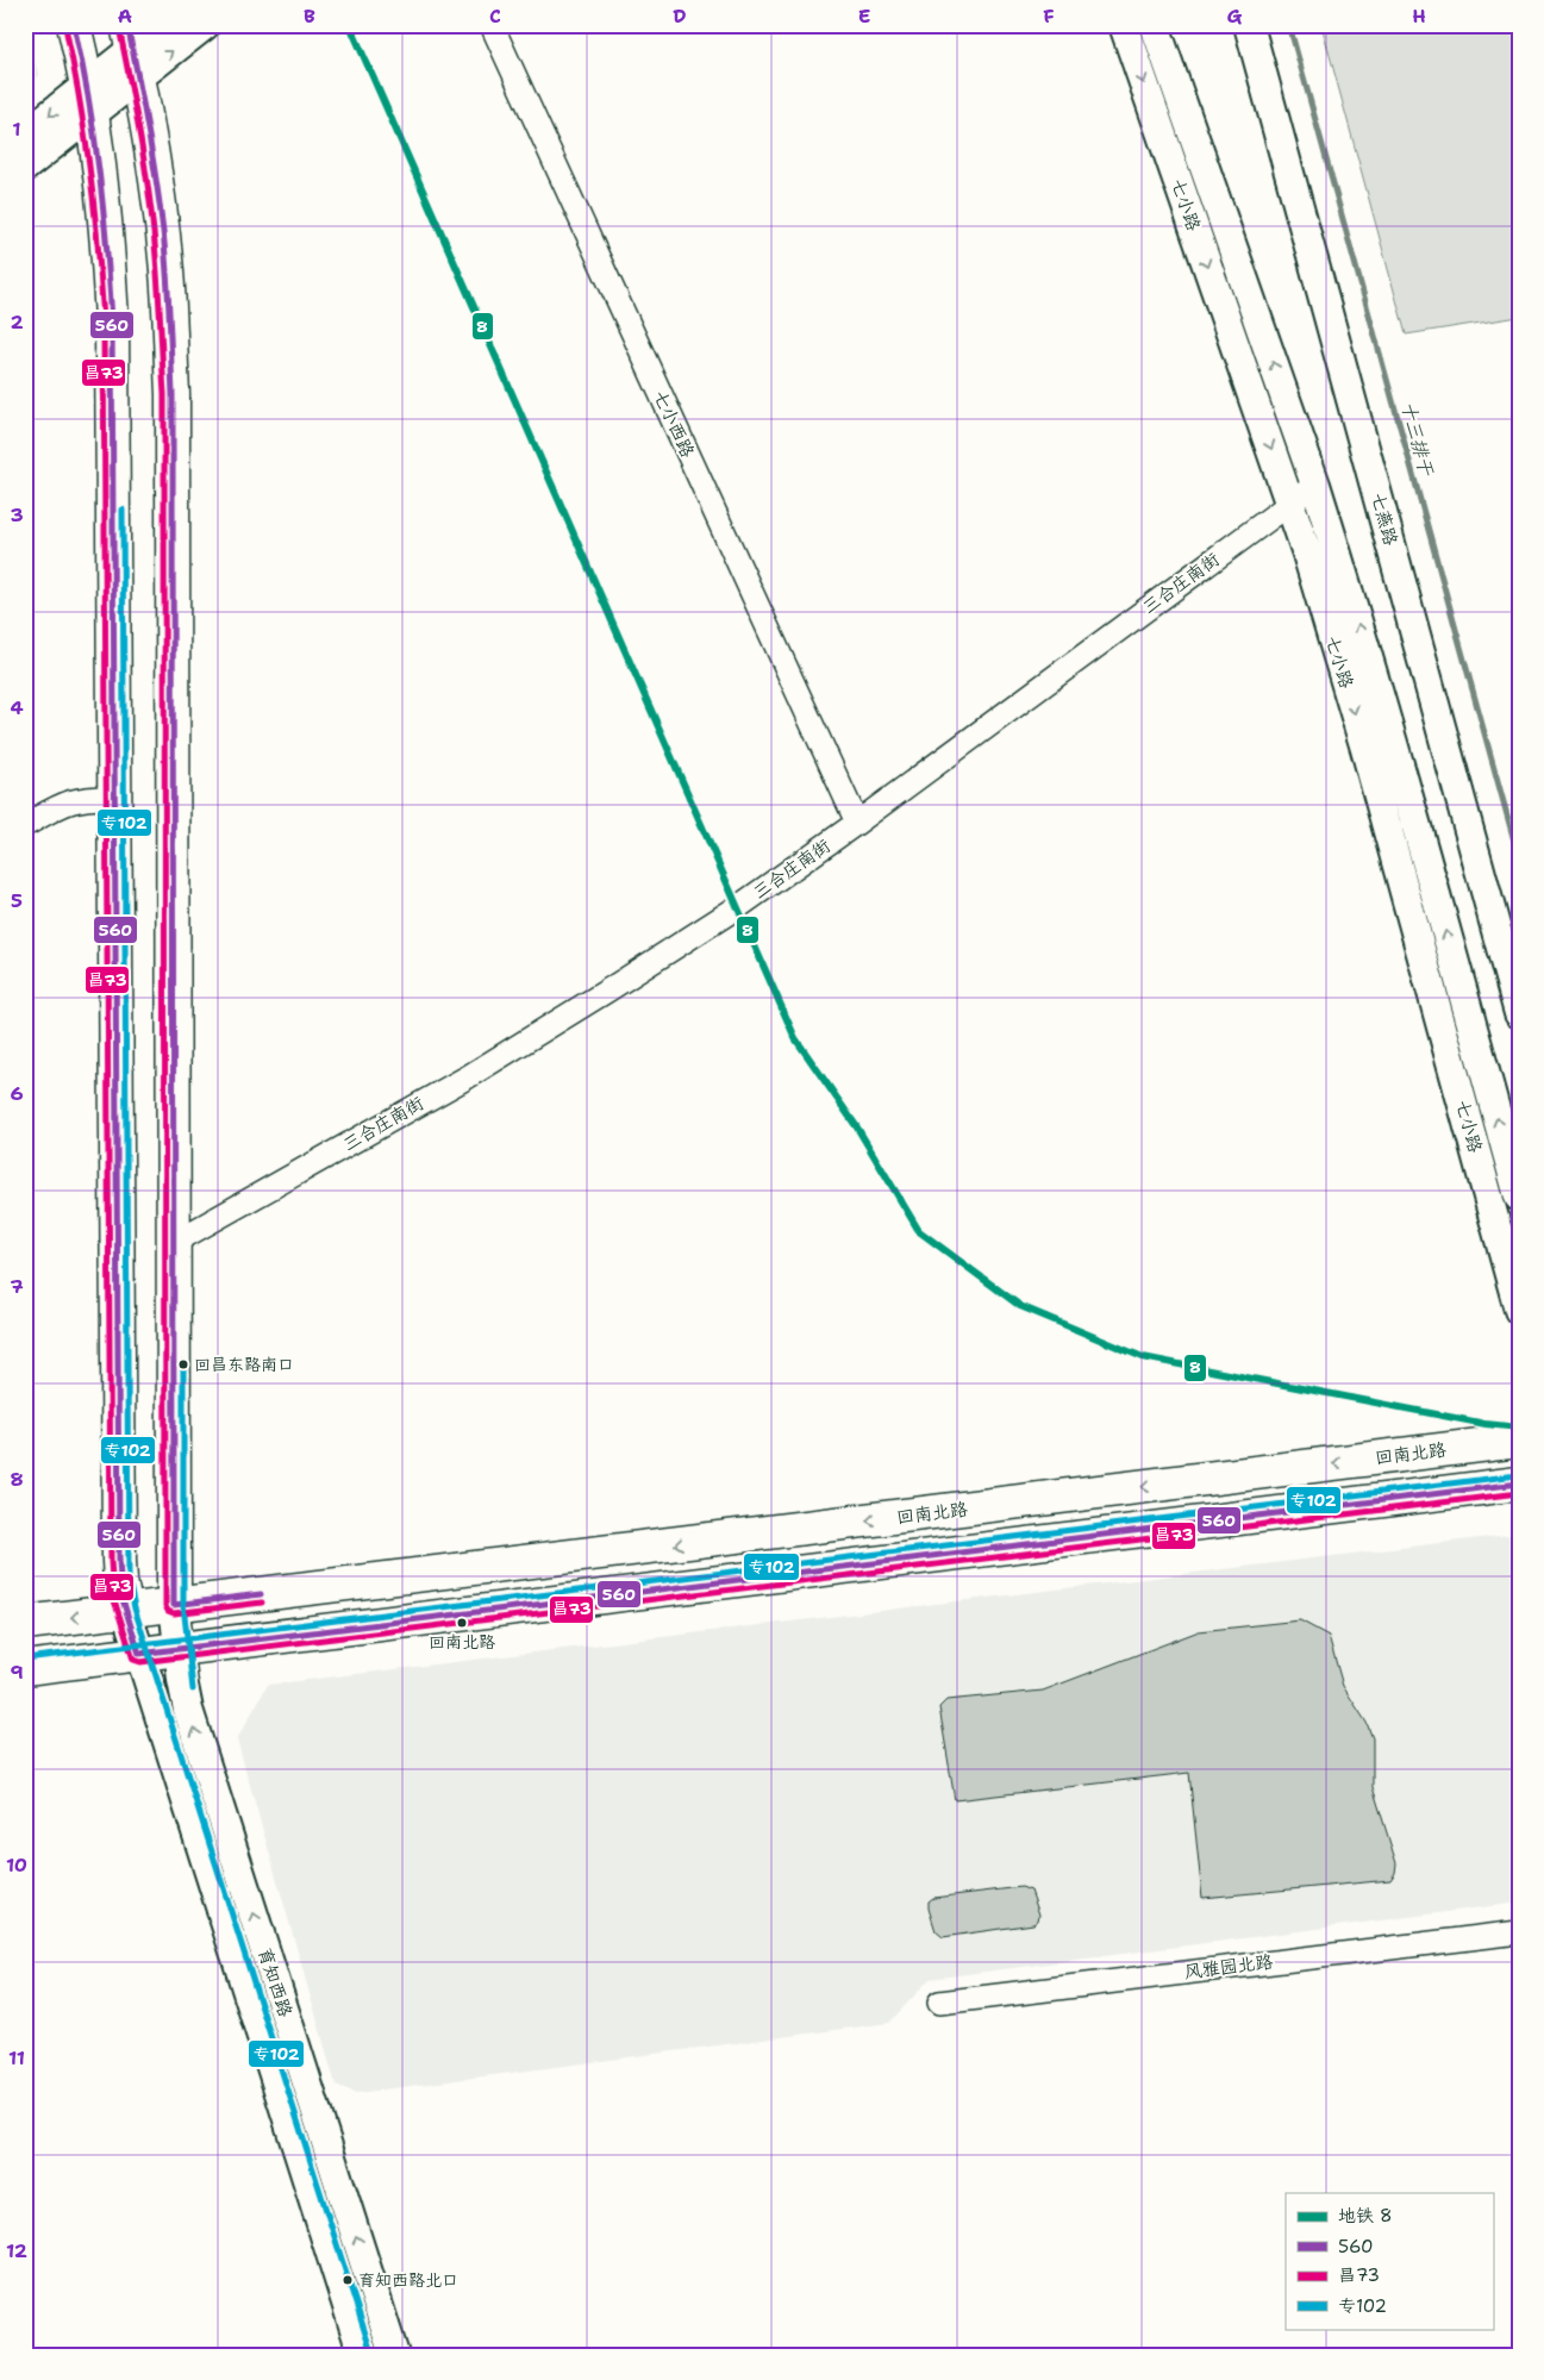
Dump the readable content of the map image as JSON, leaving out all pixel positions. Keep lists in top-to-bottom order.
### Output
{
  "streets": {
    "main road": ["回南北路"],
    "street": [
      "七小路",
      "七小西路",
      "七燕路",
      "三合庄南街",
      "风雅园北路",
      "育知西路"
    ]
  },
  "crossings": [
    ["七小路", "三合庄南街"],
    ["七小西路", "三合庄南街"],
    ["回南北路", "育知西路"]
  ],
  "water": ["十三排干"],
  "places": ["回昌东路南口", "回南北路", "育知西路北口"],
  "lines": [
    "metro line 8",
    "transit line 560",
    "transit line 昌73",
    "transit line 专102"
  ],
  "legend": [
    "地铁 8",
    "560",
    "昌73",
    "专102"
  ],
  "grid": {
    "columns": [
      "A",
      "B",
      "C",
      "D",
      "E",
      "F",
      "G",
      "H"
    ],
    "rows": [
      "1",
      "2",
      "3",
      "4",
      "5",
      "6",
      "7",
      "8",
      "9",
      "10",
      "11",
      "12"
    ]
  }
}
